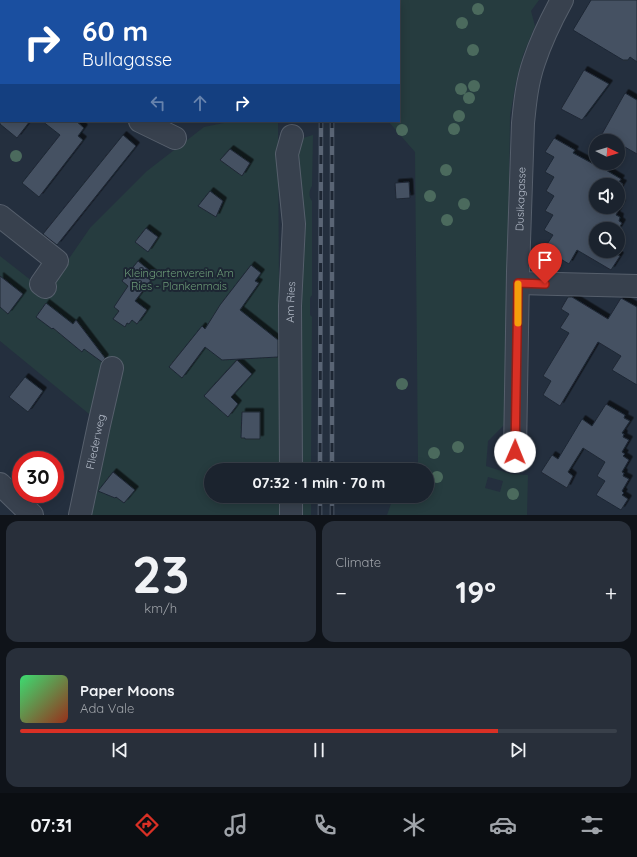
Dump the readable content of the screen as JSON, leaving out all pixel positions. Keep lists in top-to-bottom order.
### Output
{
  "streets": {
    "street": ["Dusikagasse", "Am Ries", "Fliederweg"]
  },
  "parks": ["Kleingartenverein Am Ries - Plankenmais"],
  "north": "right",
  "page": {
    "turn": ["60 m", "Bullagasse"],
    "limit": "30",
    "trip": "07:32 · 1 min · 70 m",
    "tile": [
      ["23", "km/h"],
      "Climate"
    ],
    "heat": ["−", "19°", "+"],
    "song": ["Paper Moons", "Ada Vale"],
    "tabs": "07:31"
  }
}
